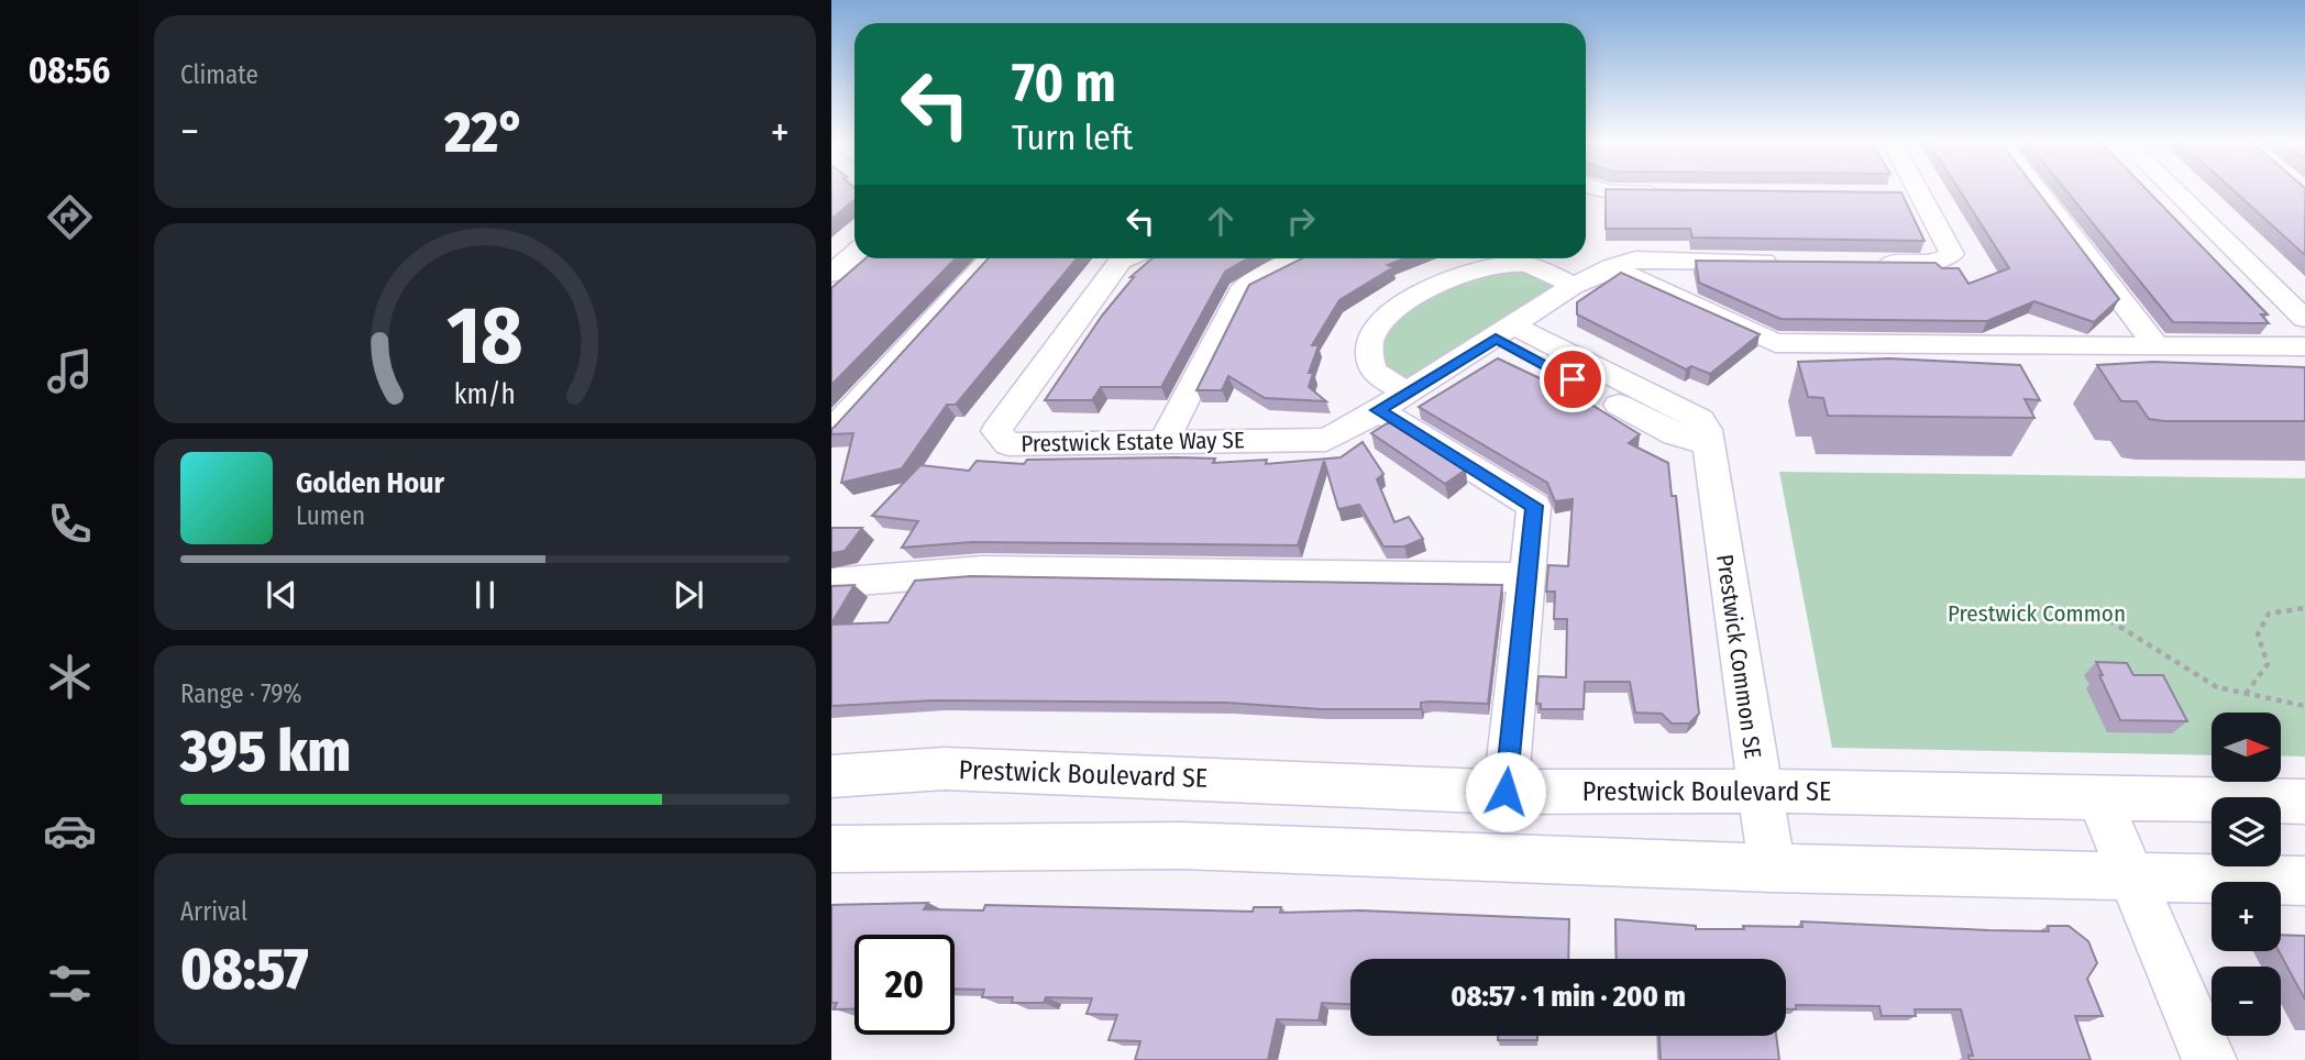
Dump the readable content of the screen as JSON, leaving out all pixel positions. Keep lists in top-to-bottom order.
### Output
{
  "streets": {
    "street": ["Prestwick Estate Way SE", "Prestwick Common SE", "Prestwick Boulevard SE"]
  },
  "crossings": [
    ["Prestwick Estate Way SE", "Prestwick Common SE"],
    ["Prestwick Common SE", "Prestwick Boulevard SE"]
  ],
  "parks": ["Prestwick Common"],
  "north": "right",
  "page": {
    "tabs": "08:56",
    "tile": [
      "Climate",
      ["Range · 79%", "395 km"],
      ["Arrival", "08:57"]
    ],
    "turn": ["70 m", "Turn left"],
    "heat": ["−", "22°", "+"],
    "song": ["Golden Hour", "Lumen"],
    "map_buttons": ["+", "−"],
    "limit": "20",
    "trip": "08:57 · 1 min · 200 m",
    "gauge": ["18", "km/h"]
  }
}
